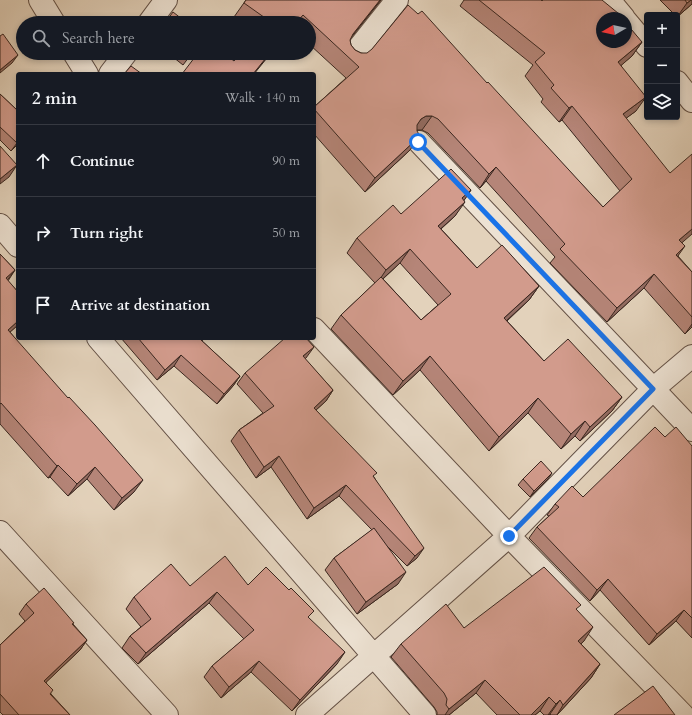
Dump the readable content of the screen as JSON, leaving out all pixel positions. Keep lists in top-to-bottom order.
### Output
{
  "north": "left",
  "page": {
    "map_buttons": ["+", "−"],
    "search": "Search here",
    "heading": ["2 min", "Walk · 140 m"],
    "list": [
      ["Continue", "90 m"],
      ["Turn right", "50 m"],
      "Arrive at destination"
    ]
  }
}
